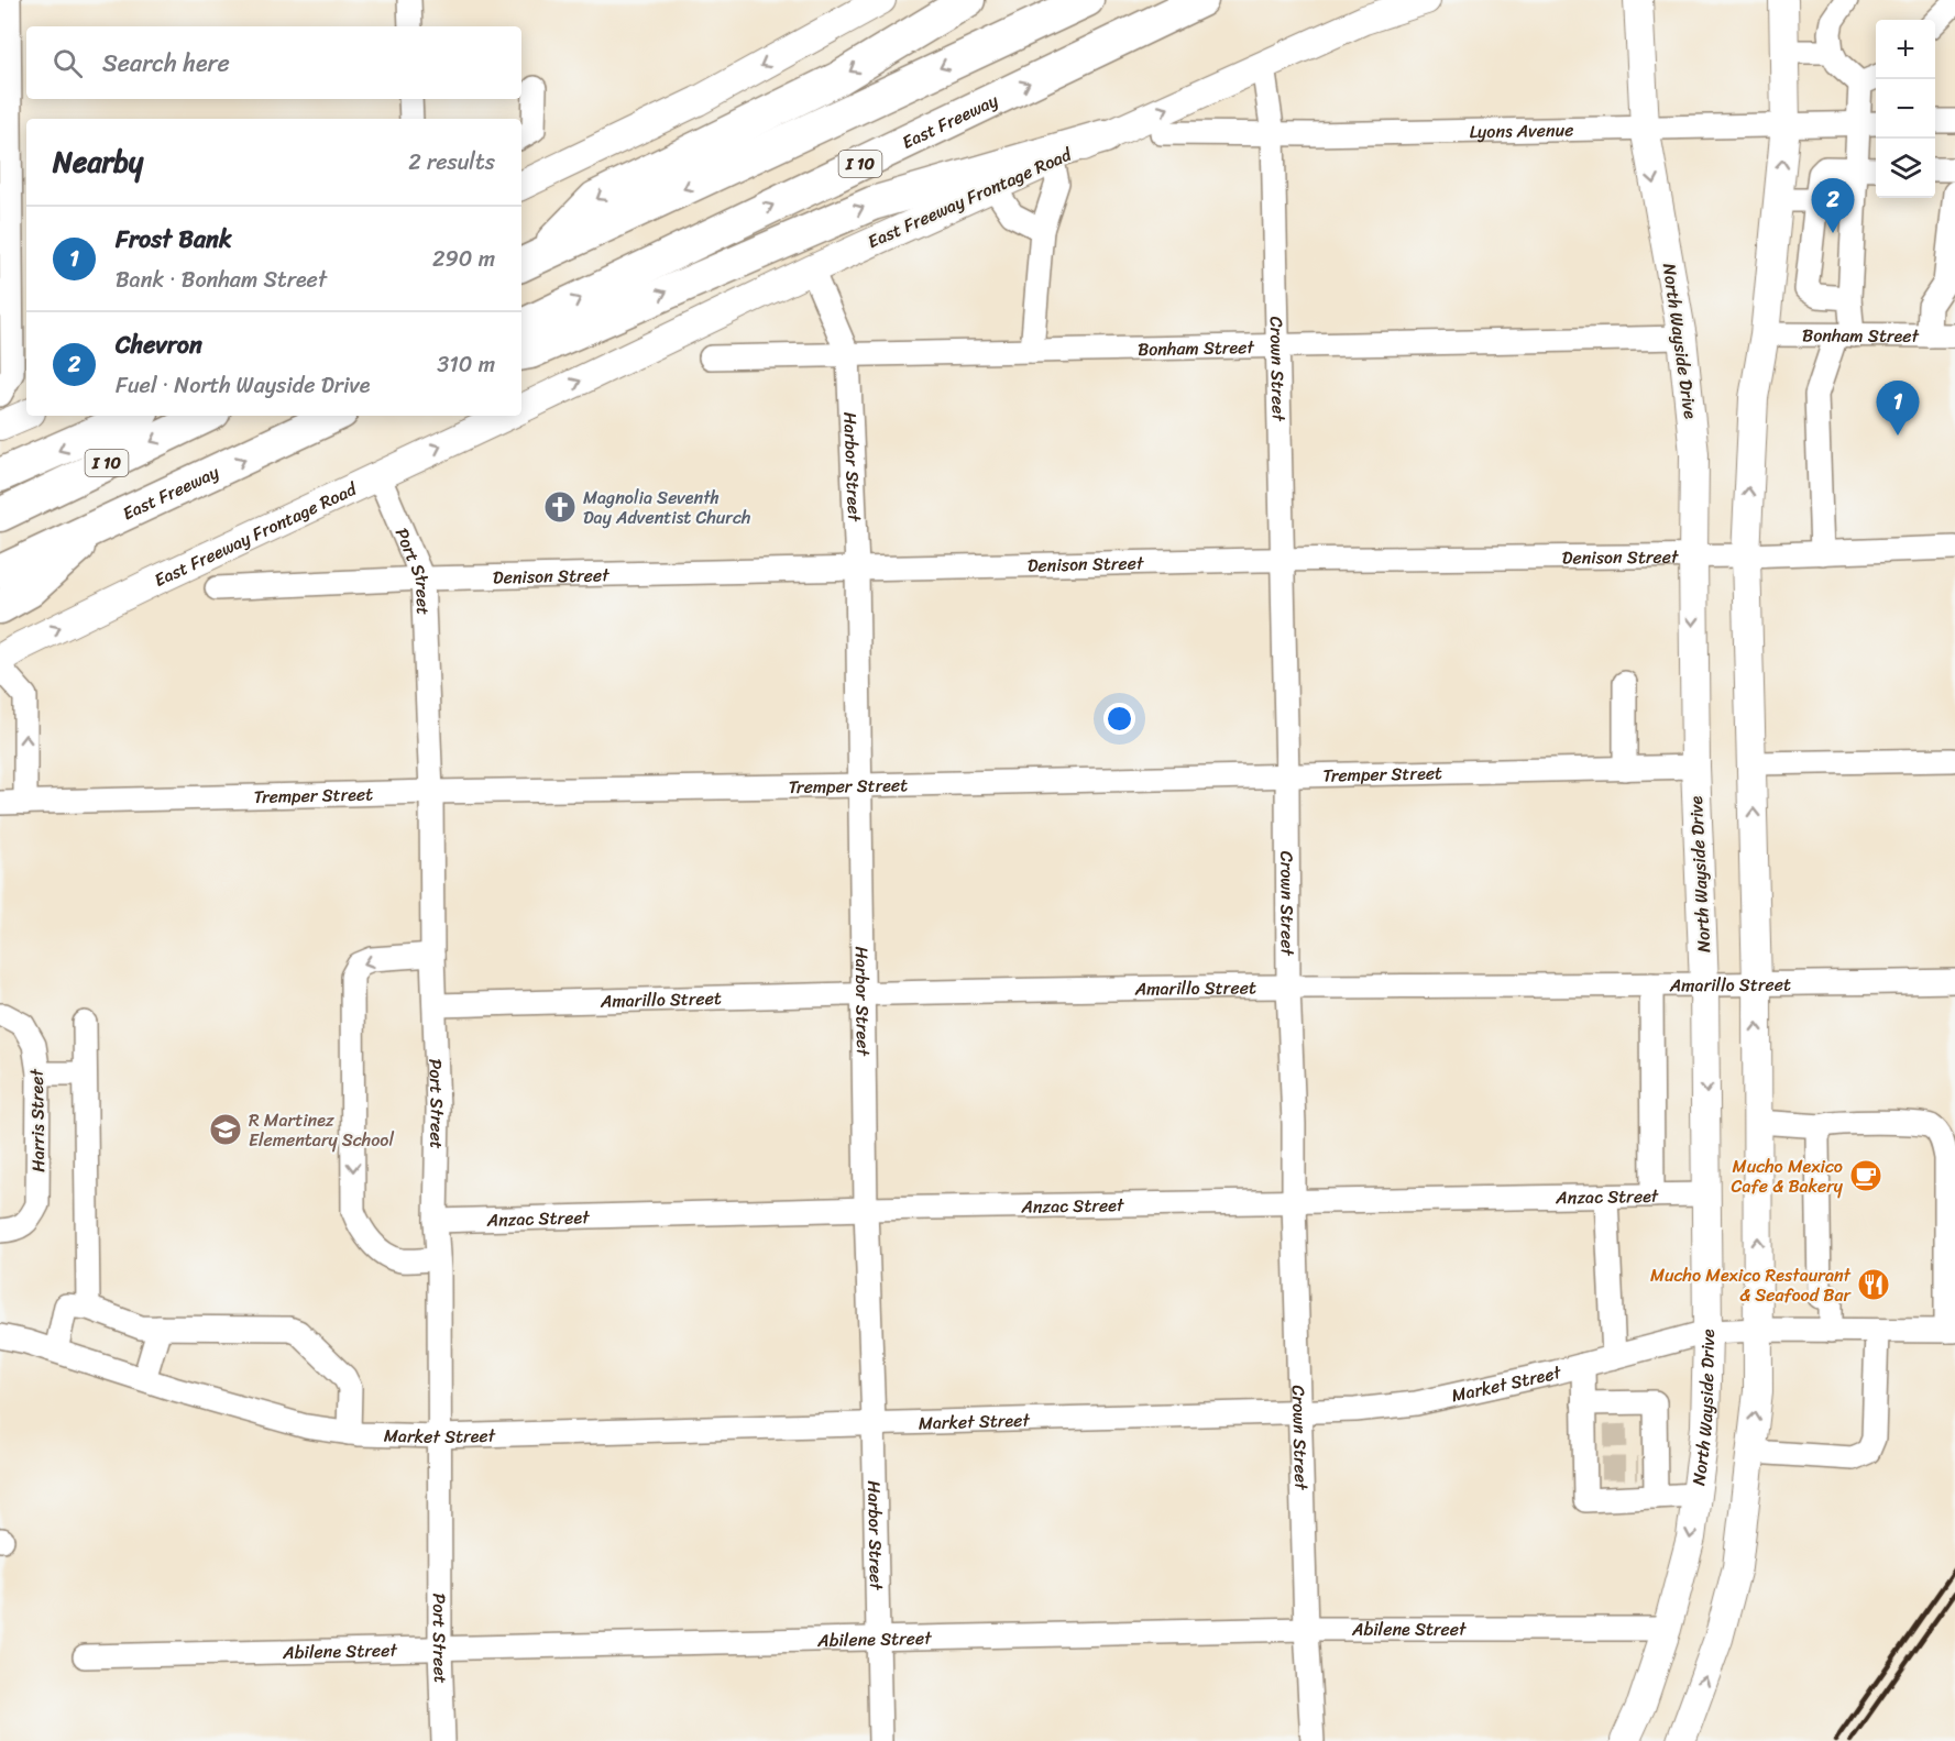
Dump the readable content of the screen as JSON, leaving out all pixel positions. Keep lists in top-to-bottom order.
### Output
{
  "streets": {
    "highway": ["East Freeway", "I 10"],
    "main road": ["East Freeway Frontage Road", "North Wayside Drive"],
    "street": [
      "Lyons Avenue",
      "Bonham Street",
      "Crown Street",
      "Harbor Street",
      "Denison Street",
      "Port Street",
      "Tremper Street",
      "Amarillo Street",
      "Harris Street",
      "Anzac Street",
      "Market Street",
      "Abilene Street"
    ]
  },
  "crossings": [
    ["Lyons Avenue", "North Wayside Drive"],
    ["Lyons Avenue", "Crown Street"],
    ["East Freeway Frontage Road", "Crown Street"],
    ["East Freeway Frontage Road", "Harbor Street"],
    ["East Freeway Frontage Road", "Port Street"],
    ["Bonham Street", "North Wayside Drive"],
    ["Bonham Street", "Crown Street"],
    ["Bonham Street", "Harbor Street"],
    ["North Wayside Drive", "Denison Street"],
    ["North Wayside Drive", "Tremper Street"],
    ["North Wayside Drive", "Amarillo Street"],
    ["North Wayside Drive", "Anzac Street"],
    ["North Wayside Drive", "Market Street"],
    ["North Wayside Drive", "Abilene Street"],
    ["Crown Street", "Denison Street"],
    ["Crown Street", "Tremper Street"],
    ["Crown Street", "Amarillo Street"],
    ["Crown Street", "Anzac Street"],
    ["Crown Street", "Market Street"],
    ["Crown Street", "Abilene Street"],
    ["Harbor Street", "Denison Street"],
    ["Harbor Street", "Tremper Street"],
    ["Harbor Street", "Amarillo Street"],
    ["Harbor Street", "Anzac Street"],
    ["Harbor Street", "Market Street"],
    ["Harbor Street", "Abilene Street"],
    ["Denison Street", "Port Street"],
    ["Port Street", "Tremper Street"],
    ["Port Street", "Amarillo Street"],
    ["Port Street", "Anzac Street"],
    ["Port Street", "Market Street"],
    ["Port Street", "Abilene Street"]
  ],
  "one_way": ["East Freeway Frontage Road"],
  "places": {
    "church": ["Magnolia Seventh Day Adventist Church"],
    "school or university": ["R Martinez Elementary School"],
    "cafe": ["Mucho Mexico Cafe & Bakery"],
    "restaurant": ["Mucho Mexico Restaurant & Seafood Bar"]
  },
  "page": {
    "map_buttons": ["+", "−"],
    "search": "Search here",
    "heading": ["Nearby", "2 results"],
    "pins": ["2", "1"],
    "list": [
      {
        "mark": "1",
        "name": "Frost Bank",
        "note": "Bank · Bonham Street",
        "value": "290 m"
      },
      {
        "mark": "2",
        "name": "Chevron",
        "note": "Fuel · North Wayside Drive",
        "value": "310 m"
      }
    ]
  }
}
